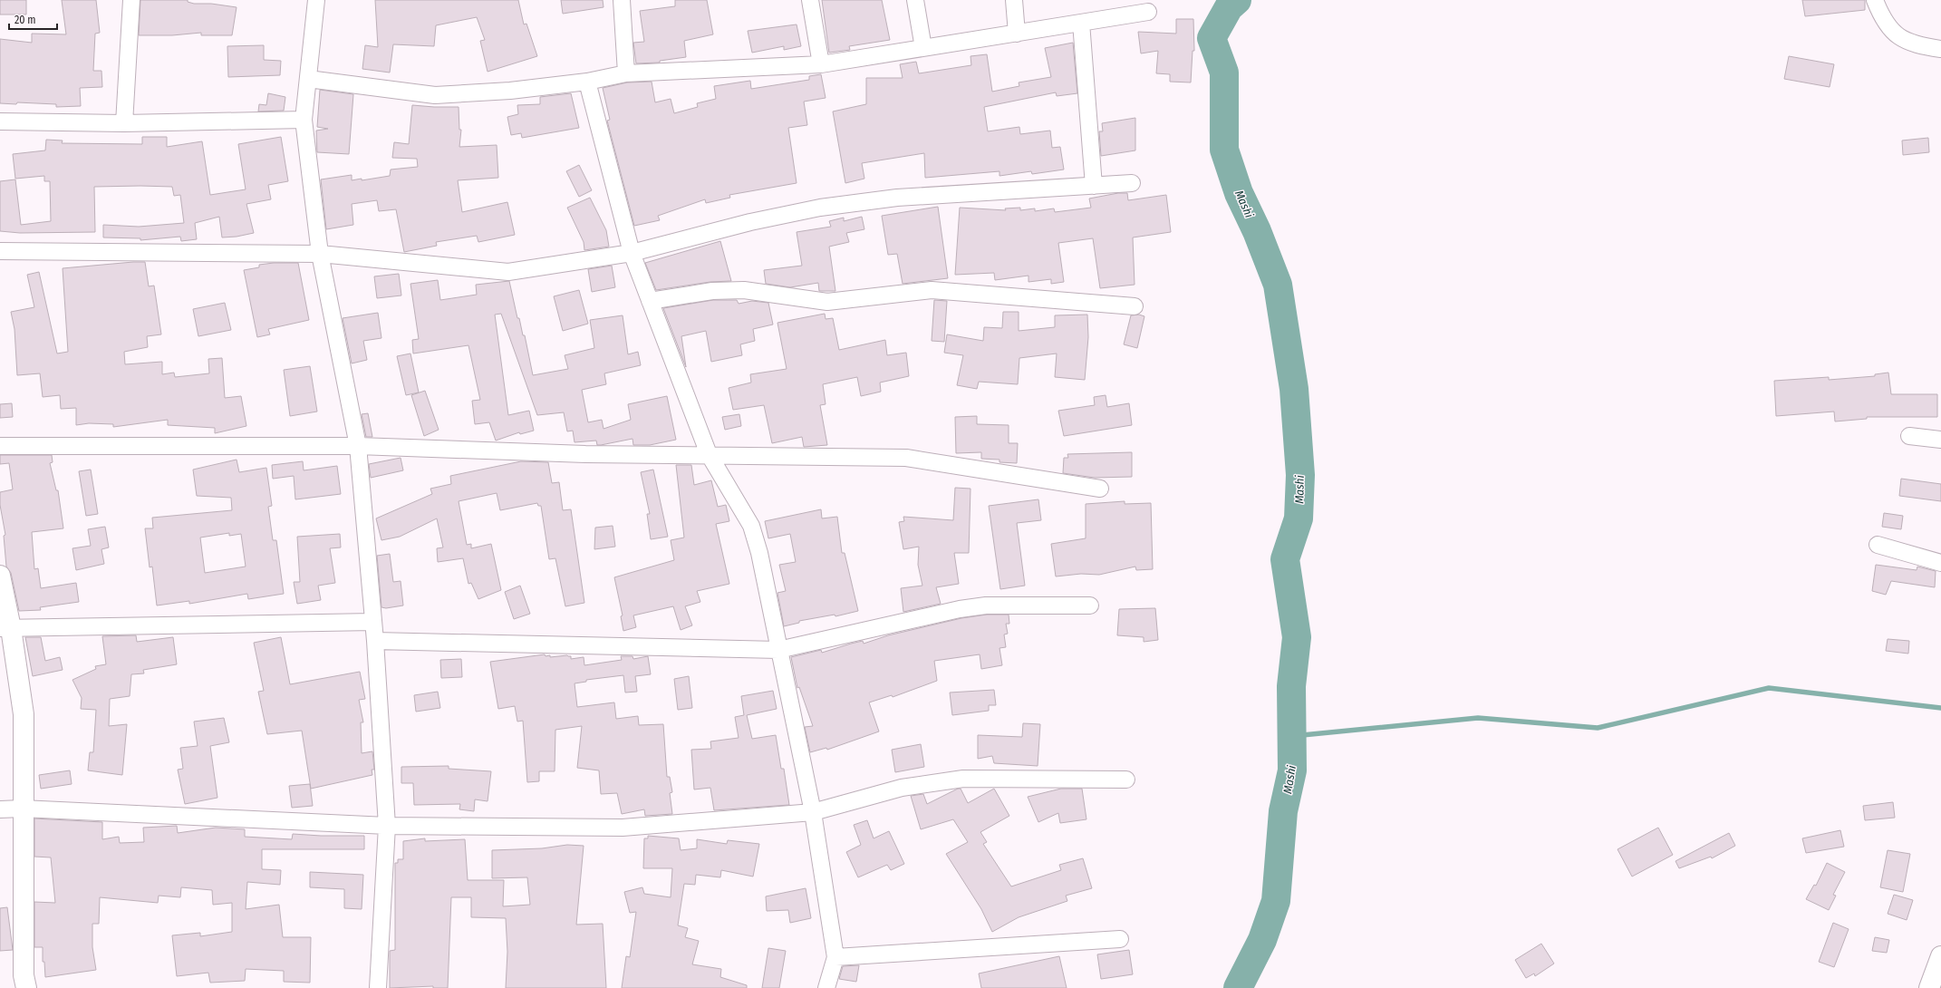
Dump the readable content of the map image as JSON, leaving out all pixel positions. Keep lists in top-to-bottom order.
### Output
{
  "water": ["Mashi"],
  "scale_bar": "20 m"
}
